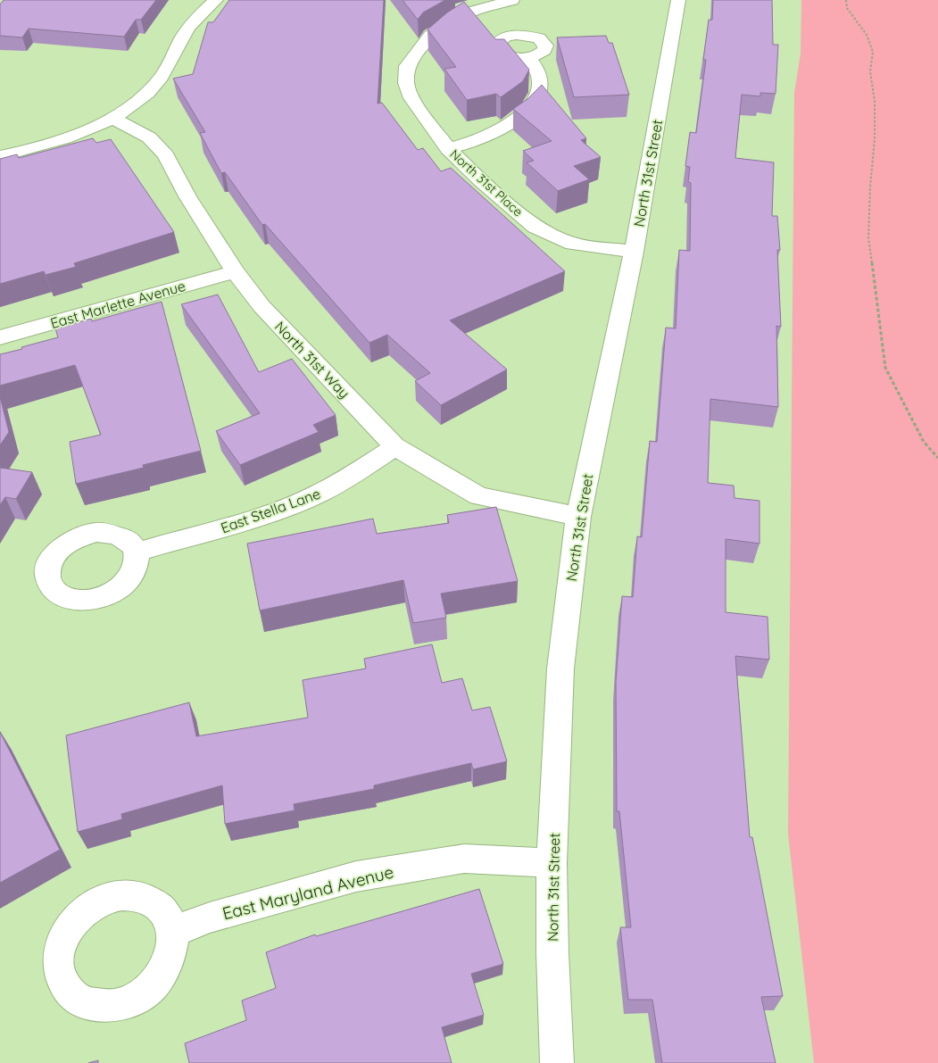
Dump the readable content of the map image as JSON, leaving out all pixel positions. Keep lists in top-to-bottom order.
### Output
{
  "streets": {
    "street": [
      "North 31st Street",
      "North 31st Place",
      "East Marlette Avenue",
      "North 31st Way",
      "East Stella Lane",
      "East Maryland Avenue"
    ]
  },
  "crossings": [
    ["North 31st Street", "North 31st Place"],
    ["North 31st Street", "North 31st Way"],
    ["North 31st Street", "East Maryland Avenue"],
    ["East Marlette Avenue", "North 31st Way"],
    ["North 31st Way", "East Stella Lane"]
  ]
}
